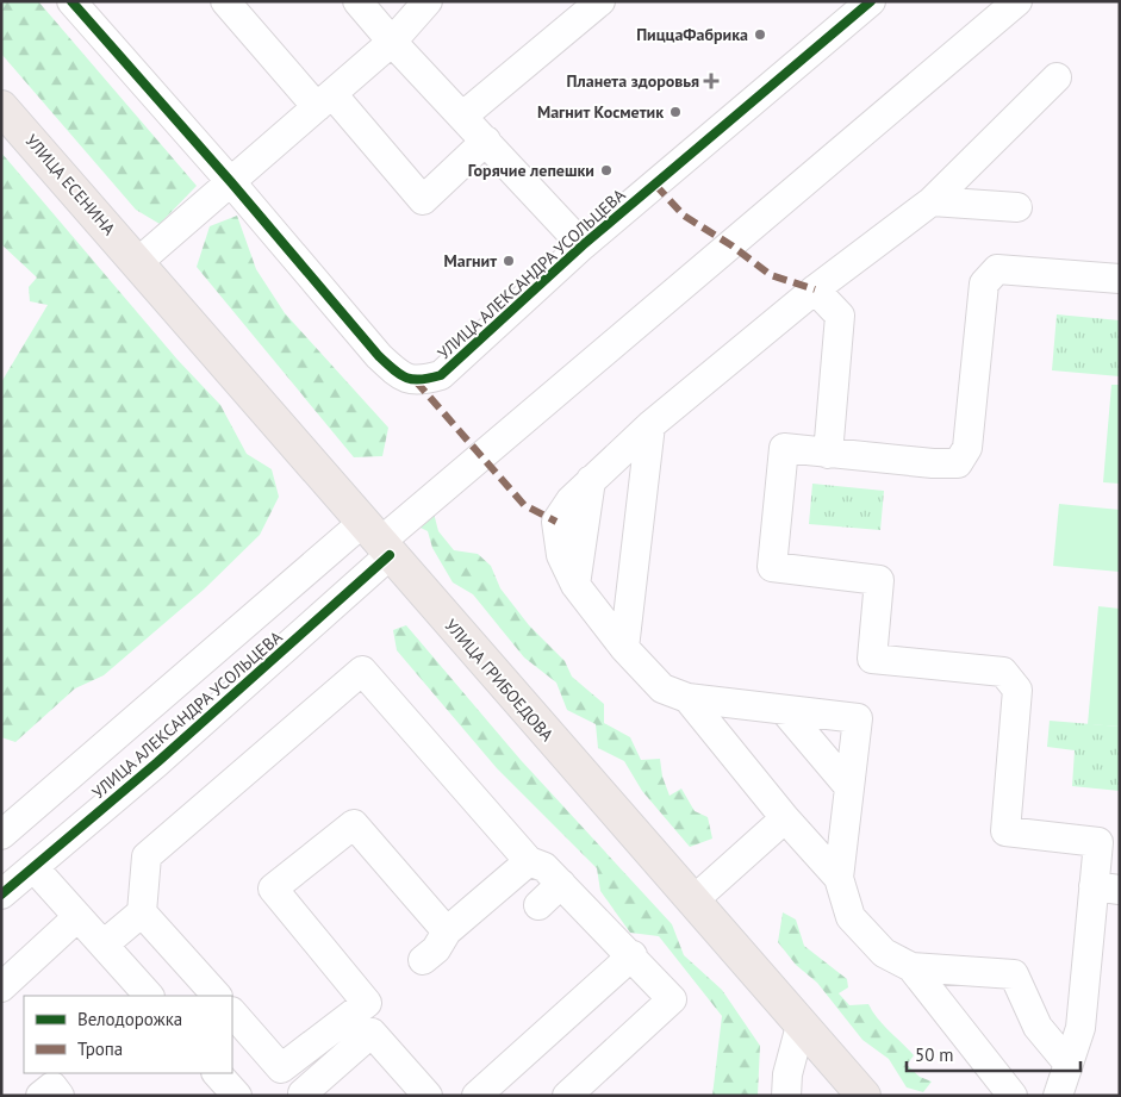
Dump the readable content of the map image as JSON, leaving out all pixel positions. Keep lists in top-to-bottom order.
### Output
{
  "streets": {
    "main road": ["УЛИЦА ЕСЕНИНА", "УЛИЦА ГРИБОЕДОВА"],
    "street": ["УЛИЦА АЛЕКСАНДРА УСОЛЬЦЕВА"]
  },
  "crossings": [
    ["УЛИЦА ЕСЕНИНА", "УЛИЦА ГРИБОЕДОВА"],
    ["УЛИЦА АЛЕКСАНДРА УСОЛЬЦЕВА", "УЛИЦА ГРИБОЕДОВА"]
  ],
  "places": {
    "other": [
      "ПиццаФабрика",
      "Магнит Косметик",
      "Горячие лепешки",
      "Магнит"
    ],
    "health": ["Планета здоровья"]
  },
  "legend": ["Велодорожка", "Тропа"],
  "scale_bar": "50 m"
}
